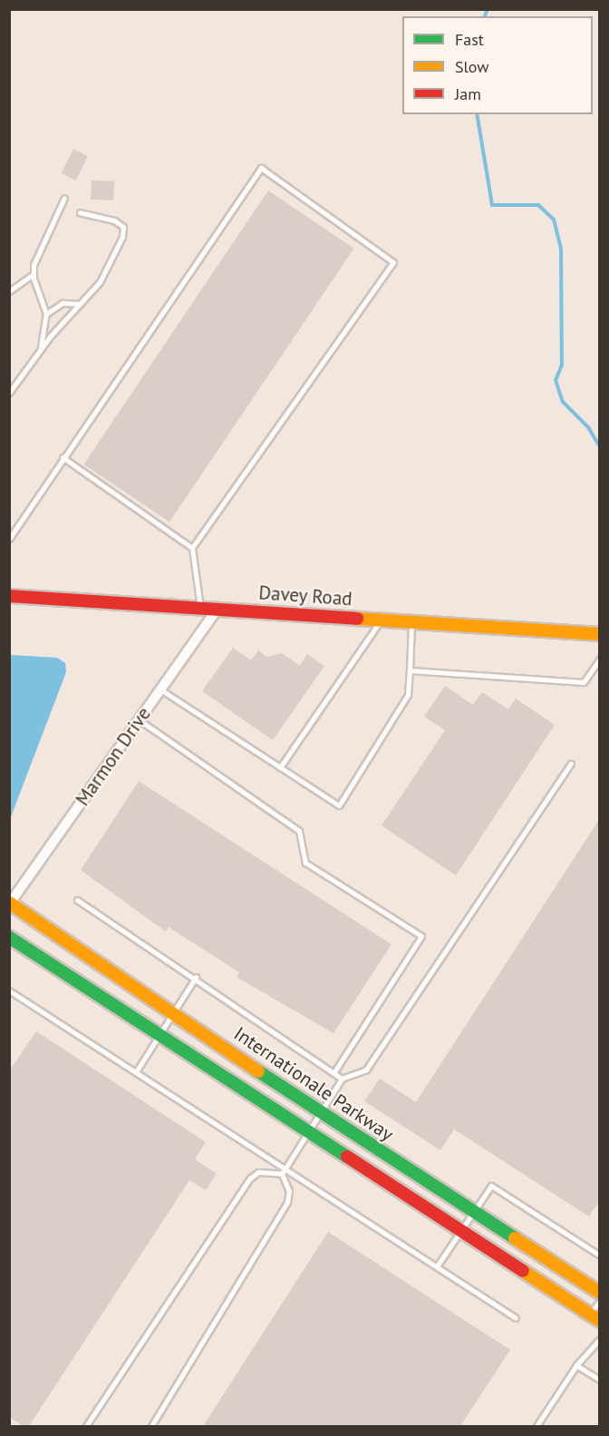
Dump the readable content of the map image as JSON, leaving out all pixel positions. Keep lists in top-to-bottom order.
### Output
{
  "streets": {
    "street": ["Davey Road", "Marmon Drive", "Internationale Parkway"]
  },
  "crossings": [
    ["Davey Road", "Marmon Drive"],
    ["Marmon Drive", "Internationale Parkway"]
  ],
  "legend": ["Fast", "Slow", "Jam"]
}
